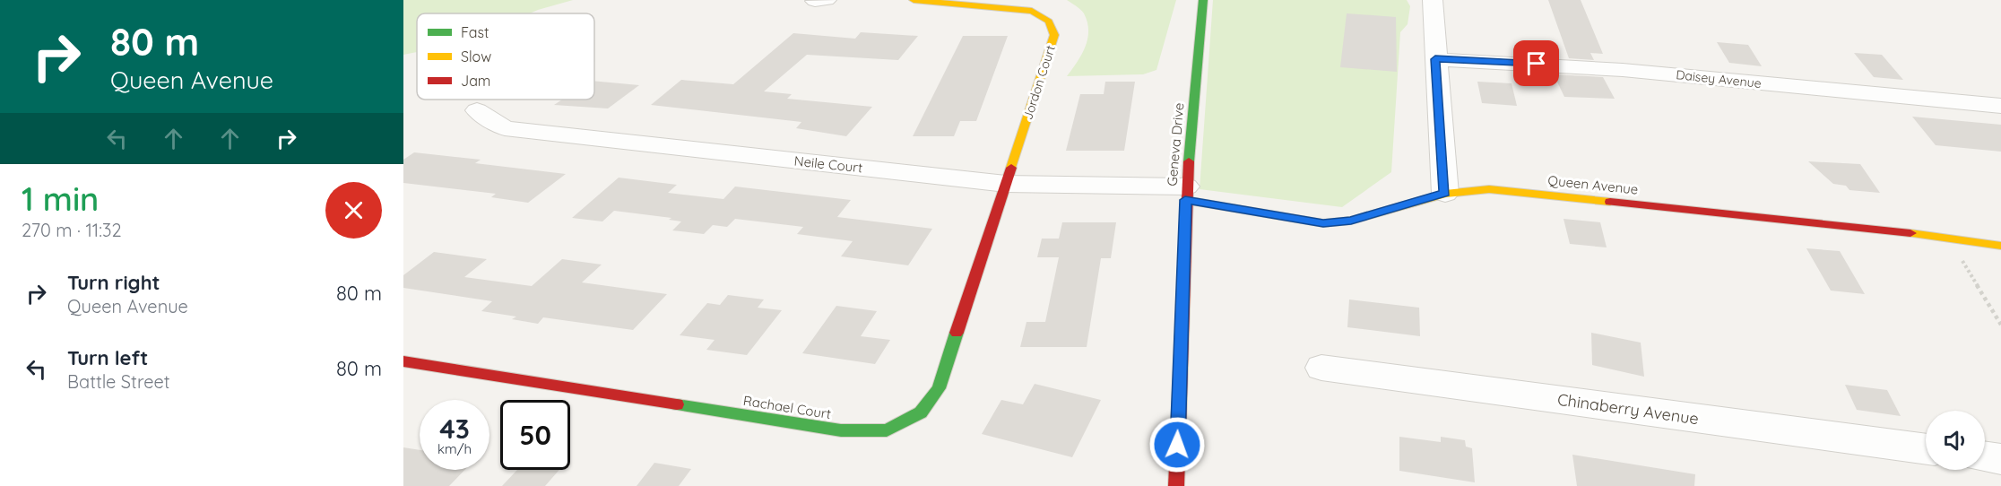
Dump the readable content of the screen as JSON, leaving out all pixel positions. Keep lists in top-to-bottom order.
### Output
{
  "streets": {
    "street": [
      "Daisey Avenue",
      "Jordon Court",
      "Geneva Drive",
      "Neile Court",
      "Queen Avenue",
      "Rachael Court",
      "Chinaberry Avenue"
    ]
  },
  "crossings": [
    ["Jordon Court", "Neile Court"],
    ["Jordon Court", "Rachael Court"],
    ["Geneva Drive", "Neile Court"],
    ["Geneva Drive", "Queen Avenue"],
    ["Neile Court", "Queen Avenue"],
    ["Neile Court", "Rachael Court"]
  ],
  "legend": ["Fast", "Slow", "Jam"],
  "page": {
    "turn": ["80 m", "Queen Avenue"],
    "heading": ["1 min", "270 m · 11:32"],
    "list": [
      {
        "name": "Turn right",
        "note": "Queen Avenue",
        "value": "80 m"
      },
      {
        "name": "Turn left",
        "note": "Battle Street",
        "value": "80 m"
      }
    ],
    "speed": "43 km/h",
    "limit": "50"
  }
}
